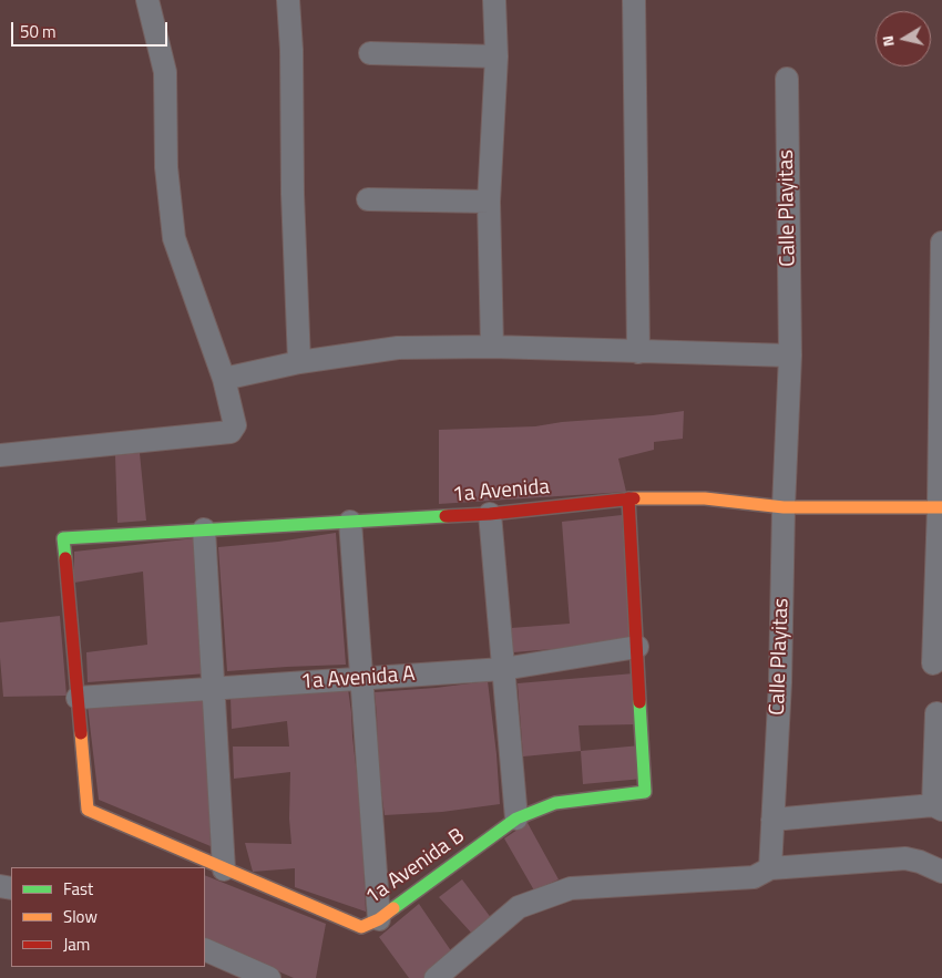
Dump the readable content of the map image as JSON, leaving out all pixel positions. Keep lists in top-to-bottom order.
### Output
{
  "streets": {
    "street": [
      "Calle Playitas",
      "1a Avenida",
      "1a Avenida A",
      "1a Avenida B"
    ]
  },
  "crossings": [
    ["Calle Playitas", "1a Avenida"],
    ["1a Avenida", "1a Avenida A"],
    ["1a Avenida", "1a Avenida B"],
    ["1a Avenida A", "1a Avenida B"]
  ],
  "legend": ["Fast", "Slow", "Jam"],
  "scale_bar": "50 m",
  "north": "left"
}
